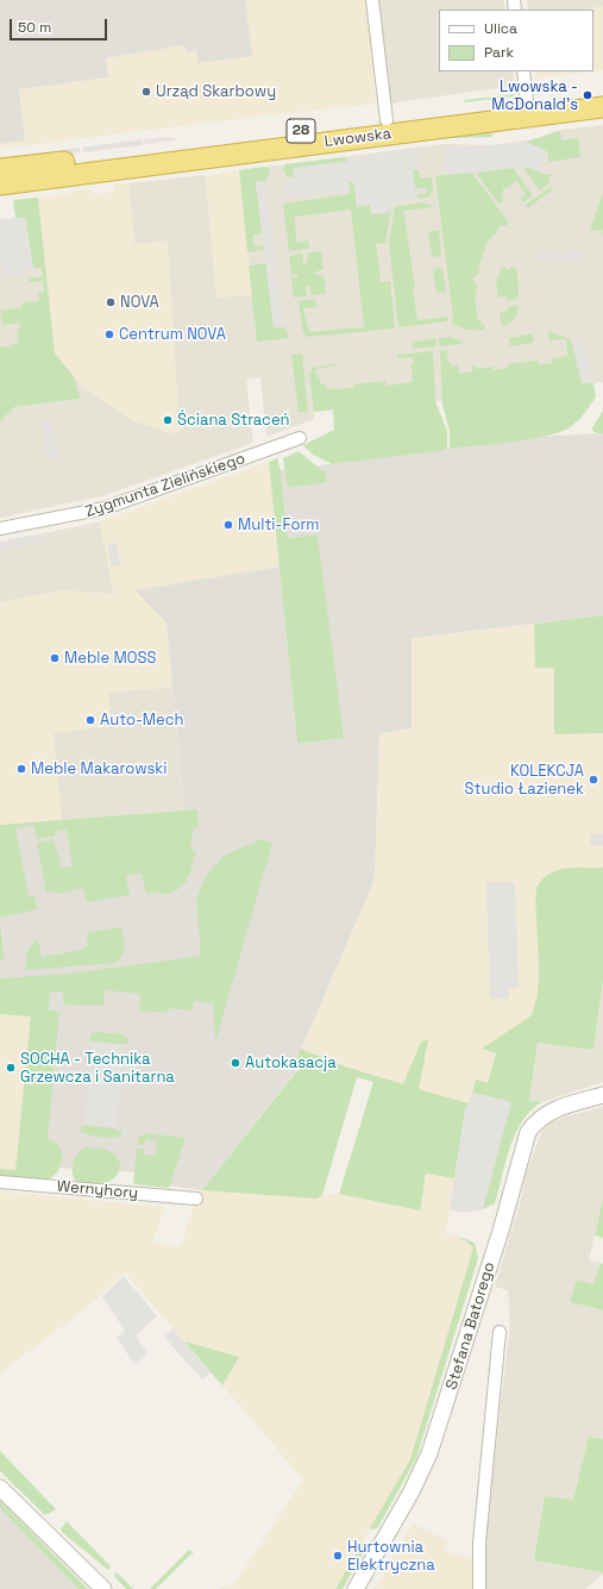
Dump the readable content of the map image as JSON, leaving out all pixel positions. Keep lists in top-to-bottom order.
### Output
{
  "streets": {
    "highway": ["28", "Lwowska"],
    "street": ["Zygmunta Zielińskiego", "Wernyhory", "Stefana Batorego"]
  },
  "places": [
    "Urząd Skarbowy",
    "Lwowska - McDonald's",
    "NOVA",
    "Centrum NOVA",
    "Ściana Straceń",
    "Multi-Form",
    "Meble MOSS",
    "Auto-Mech",
    "Meble Makarowski",
    "KOLEKCJA Studio Łazienek",
    "Autokasacja",
    "SOCHA - Technika Grzewcza i Sanitarna",
    "Hurtownia Elektryczna"
  ],
  "legend": ["Ulica", "Park"],
  "scale_bar": "50 m"
}
